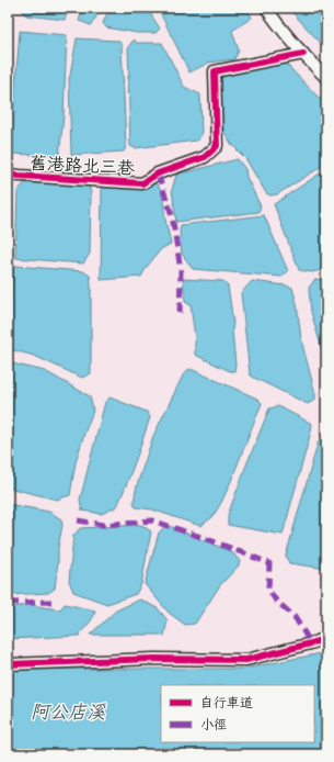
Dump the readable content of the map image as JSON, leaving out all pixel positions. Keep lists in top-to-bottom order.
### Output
{
  "streets": {
    "street": ["舊港路北三巷"]
  },
  "water": ["阿公店溪"],
  "legend": ["自行車道", "小徑"]
}
